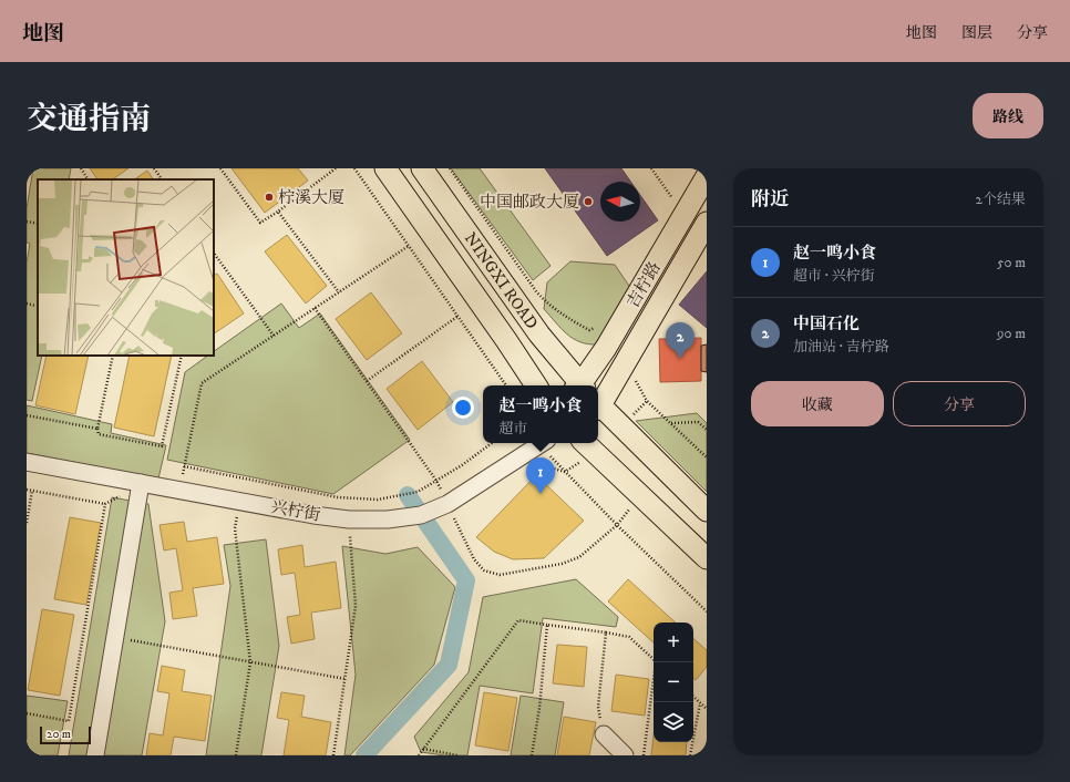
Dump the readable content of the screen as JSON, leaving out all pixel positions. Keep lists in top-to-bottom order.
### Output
{
  "streets": {
    "main road": ["NINGXI ROAD", "吉柠路"],
    "street": ["兴柠街"]
  },
  "places": ["柠溪大厦", "中国邮政大厦"],
  "scale_bar": "20 m",
  "north": "left",
  "page": {
    "header": "地图",
    "nav": ["地图", "图层", "分享"],
    "title": "交通指南",
    "buttons": [
      "路线",
      ["收藏", "分享"]
    ],
    "heading": ["附近", "2个结果"],
    "list": [
      {
        "mark": "1",
        "name": "赵一鸣小食",
        "note": "超市 · 兴柠街",
        "value": "50 m"
      },
      {
        "mark": "2",
        "name": "中国石化",
        "note": "加油站 · 吉柠路",
        "value": "90 m"
      }
    ],
    "pins": ["2", "1"],
    "popup": ["赵一鸣小食", "超市"],
    "map_buttons": ["+", "−"],
    "scale": "20 m"
  }
}
